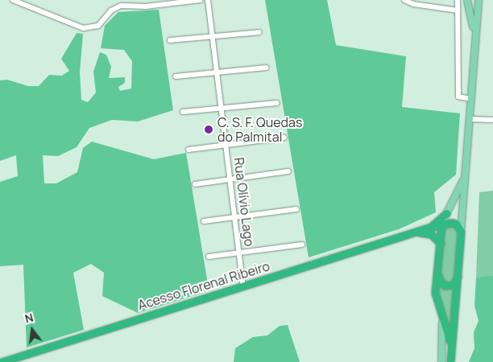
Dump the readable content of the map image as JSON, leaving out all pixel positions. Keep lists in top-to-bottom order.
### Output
{
  "streets": {
    "highway": ["Acesso Florenal Ribeiro"],
    "street": ["Rua Olívio Lago"]
  },
  "crossings": [
    ["Rua Olívio Lago", "Acesso Florenal Ribeiro"]
  ],
  "places": ["C. S. F. Quedas do Palmital"],
  "north": "top"
}
